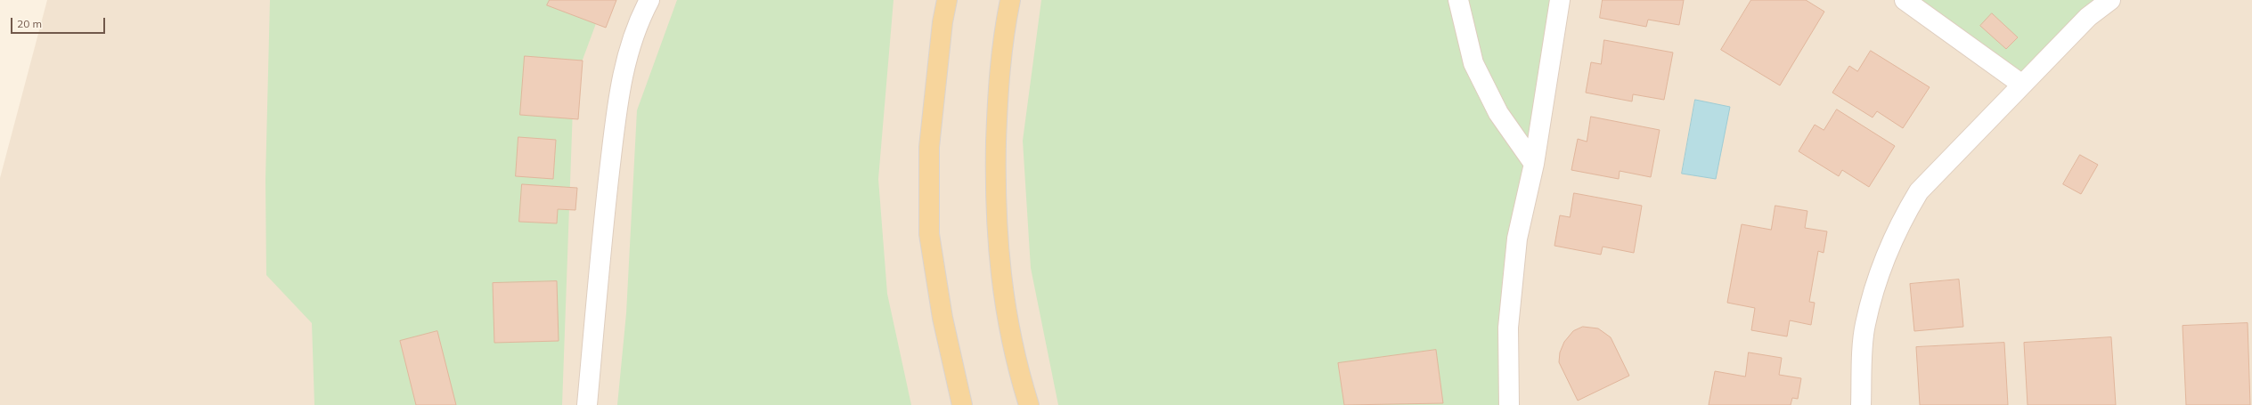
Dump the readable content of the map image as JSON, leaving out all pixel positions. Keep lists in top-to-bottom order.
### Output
{
  "scale_bar": "20 m"
}
